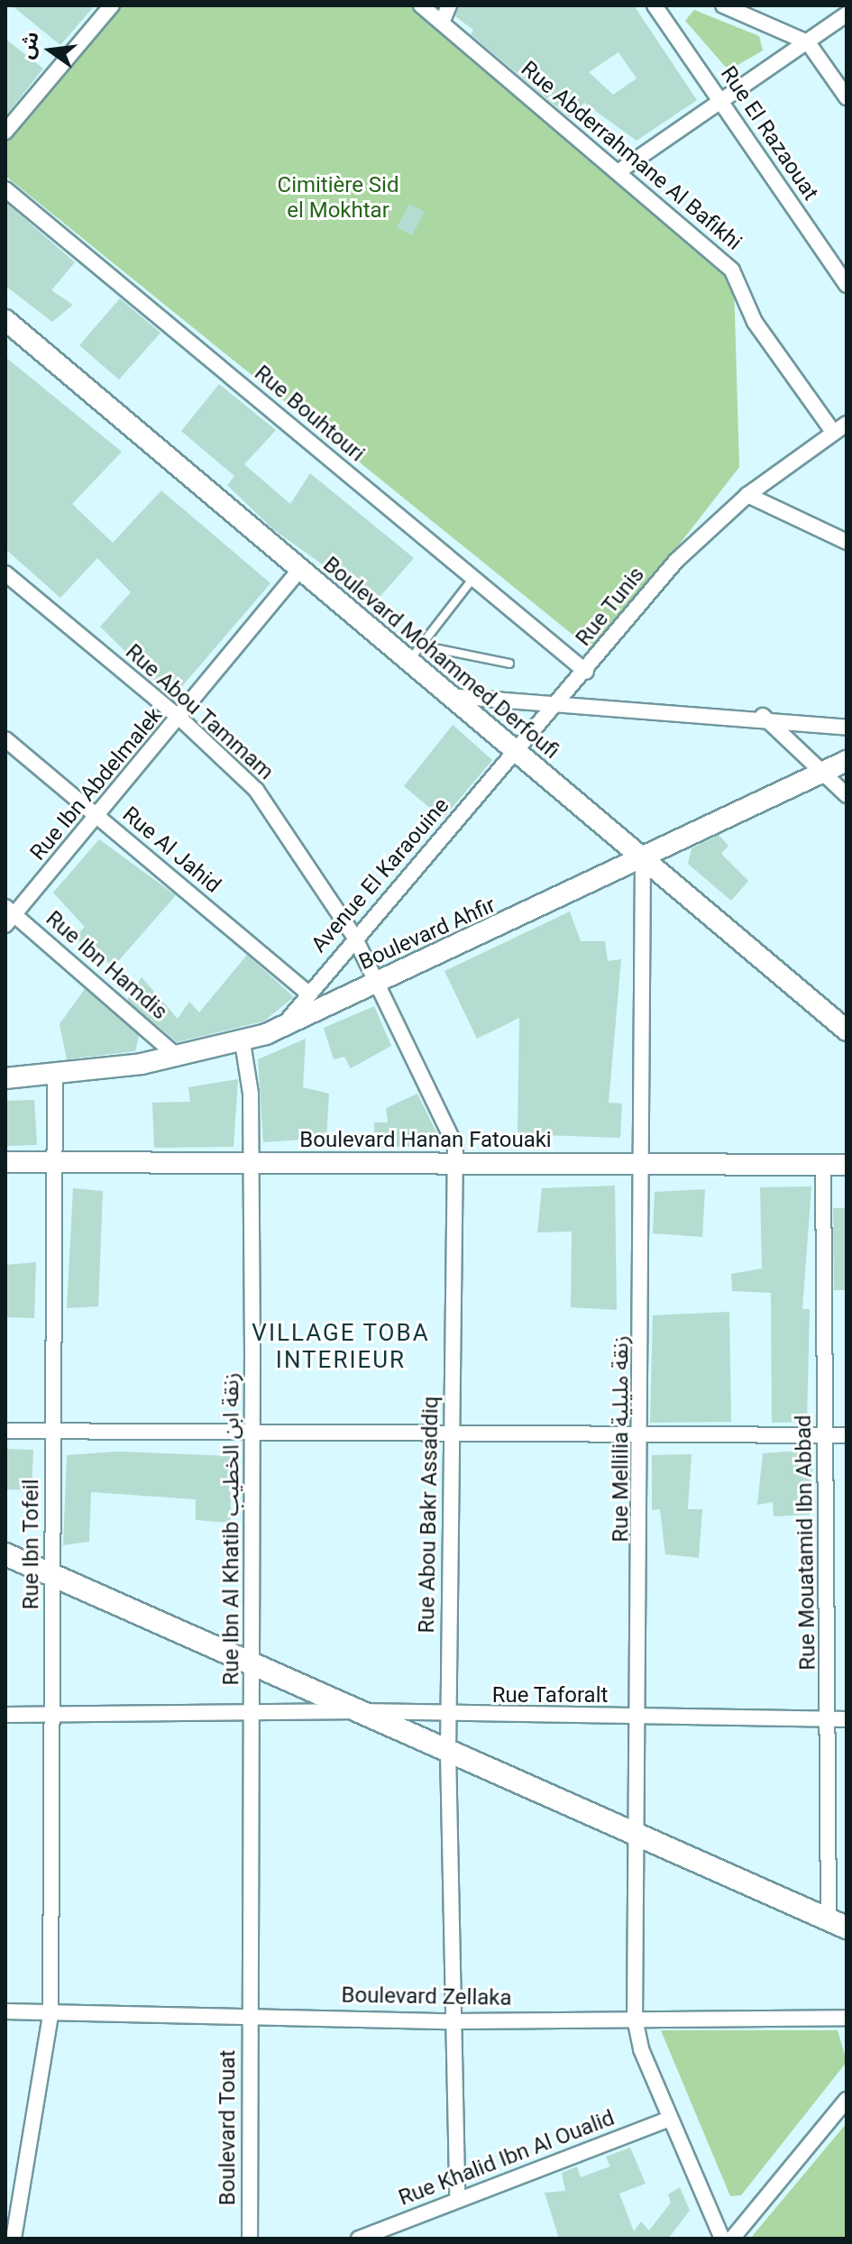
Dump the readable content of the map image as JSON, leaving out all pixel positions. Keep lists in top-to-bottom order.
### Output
{
  "streets": {
    "street": [
      "Rue El Razaouat",
      "Rue Abderrahmane Al Bafikhi",
      "Rue Bouhtouri",
      "Rue Tunis",
      "Boulevard Mohammed Derfoufi",
      "Rue Abou Tammam",
      "Rue Ibn Abdelmalek",
      "Rue Al Jahid",
      "Avenue El Karaouine",
      "Boulevard Ahfir",
      "Rue Ibn Hamdis",
      "Boulevard Hanan Fatouaki",
      "Rue Mellilia زنقة مليلية",
      "Rue Abou Bakr Assaddiq",
      "Rue Ibn Al Khatib زنقة ابن الخطيب",
      "Rue Mouatamid Ibn Abbad",
      "Rue Ibn Tofeil",
      "Rue Taforalt",
      "Boulevard Zellaka",
      "Boulevard Touat",
      "Rue Khalid Ibn Al Oualid"
    ]
  },
  "crossings": [
    ["Rue Abderrahmane Al Bafikhi", "Rue Tunis"],
    ["Rue Bouhtouri", "Rue Tunis"],
    ["Rue Tunis", "Boulevard Mohammed Derfoufi"],
    ["Rue Tunis", "Avenue El Karaouine"],
    ["Boulevard Mohammed Derfoufi", "Rue Ibn Abdelmalek"],
    ["Boulevard Mohammed Derfoufi", "Avenue El Karaouine"],
    ["Boulevard Mohammed Derfoufi", "Boulevard Ahfir"],
    ["Boulevard Mohammed Derfoufi", "Rue Mellilia زنقة مليلية"],
    ["Rue Abou Tammam", "Rue Ibn Abdelmalek"],
    ["Rue Abou Tammam", "Avenue El Karaouine"],
    ["Rue Abou Tammam", "Boulevard Ahfir"],
    ["Rue Abou Tammam", "Rue Abou Bakr Assaddiq"],
    ["Rue Ibn Abdelmalek", "Rue Al Jahid"],
    ["Rue Ibn Abdelmalek", "Rue Ibn Hamdis"],
    ["Rue Al Jahid", "Avenue El Karaouine"],
    ["Avenue El Karaouine", "Boulevard Ahfir"],
    ["Boulevard Ahfir", "Rue Ibn Hamdis"],
    ["Boulevard Ahfir", "Rue Mellilia زنقة مليلية"],
    ["Boulevard Ahfir", "Rue Abou Bakr Assaddiq"],
    ["Boulevard Ahfir", "Rue Ibn Al Khatib زنقة ابن الخطيب"],
    ["Boulevard Ahfir", "Rue Ibn Tofeil"],
    ["Boulevard Hanan Fatouaki", "Rue Mellilia زنقة مليلية"],
    ["Boulevard Hanan Fatouaki", "Rue Abou Bakr Assaddiq"],
    ["Boulevard Hanan Fatouaki", "Rue Ibn Al Khatib زنقة ابن الخطيب"],
    ["Boulevard Hanan Fatouaki", "Rue Mouatamid Ibn Abbad"],
    ["Boulevard Hanan Fatouaki", "Rue Ibn Tofeil"],
    ["Rue Mellilia زنقة مليلية", "Rue Taforalt"],
    ["Rue Mellilia زنقة مليلية", "Boulevard Zellaka"],
    ["Rue Abou Bakr Assaddiq", "Rue Taforalt"],
    ["Rue Abou Bakr Assaddiq", "Boulevard Zellaka"],
    ["Rue Abou Bakr Assaddiq", "Rue Khalid Ibn Al Oualid"],
    ["Rue Ibn Al Khatib زنقة ابن الخطيب", "Rue Taforalt"],
    ["Rue Ibn Al Khatib زنقة ابن الخطيب", "Boulevard Zellaka"],
    ["Rue Ibn Al Khatib زنقة ابن الخطيب", "Boulevard Touat"],
    ["Rue Mouatamid Ibn Abbad", "Rue Taforalt"],
    ["Rue Ibn Tofeil", "Rue Taforalt"],
    ["Rue Ibn Tofeil", "Boulevard Zellaka"],
    ["Boulevard Zellaka", "Boulevard Touat"]
  ],
  "districts": ["VILLAGE TOBA INTERIEUR"],
  "parks": ["Cimitière Sid el Mokhtar"],
  "north": "left"
}
